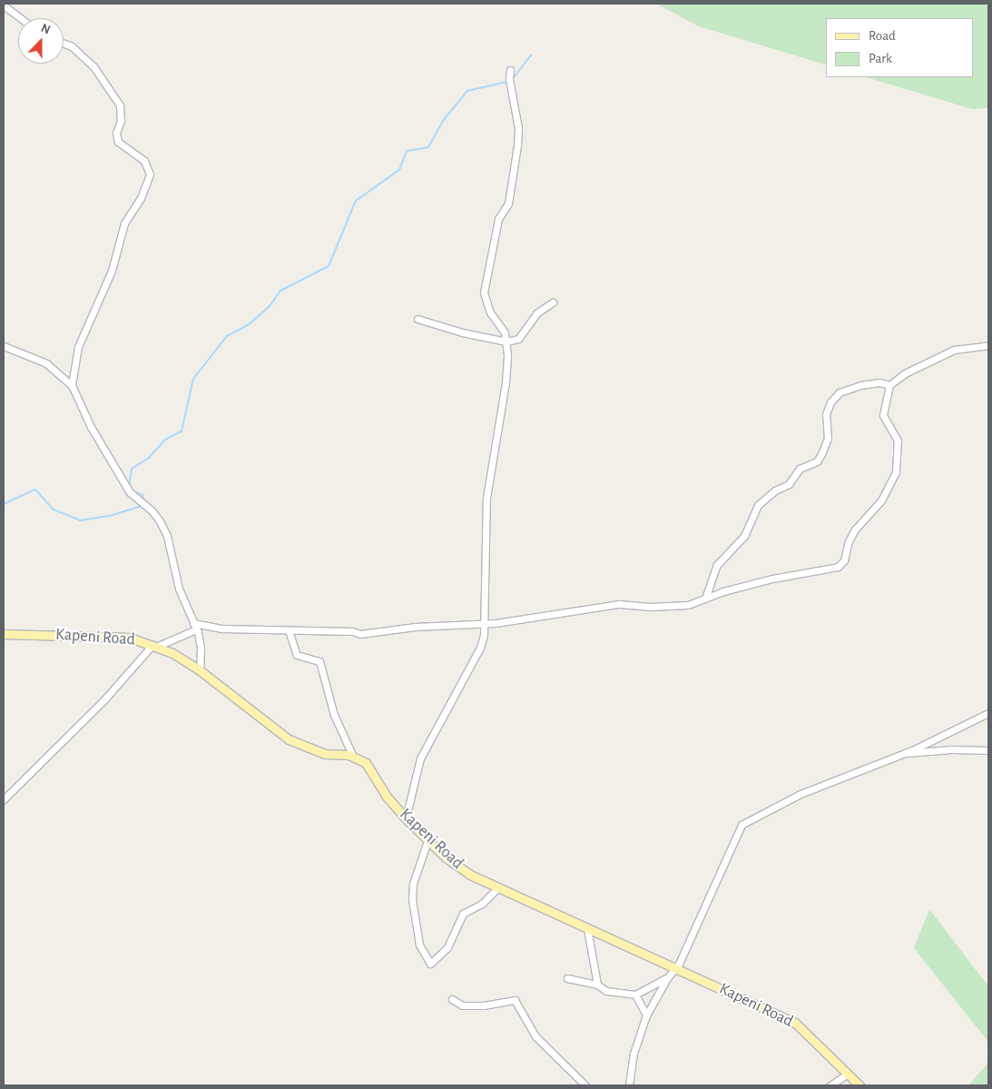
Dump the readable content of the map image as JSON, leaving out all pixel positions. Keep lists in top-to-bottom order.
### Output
{
  "streets": {
    "main road": ["Kapeni Road"]
  },
  "legend": ["Road", "Park"],
  "north": "top"
}
